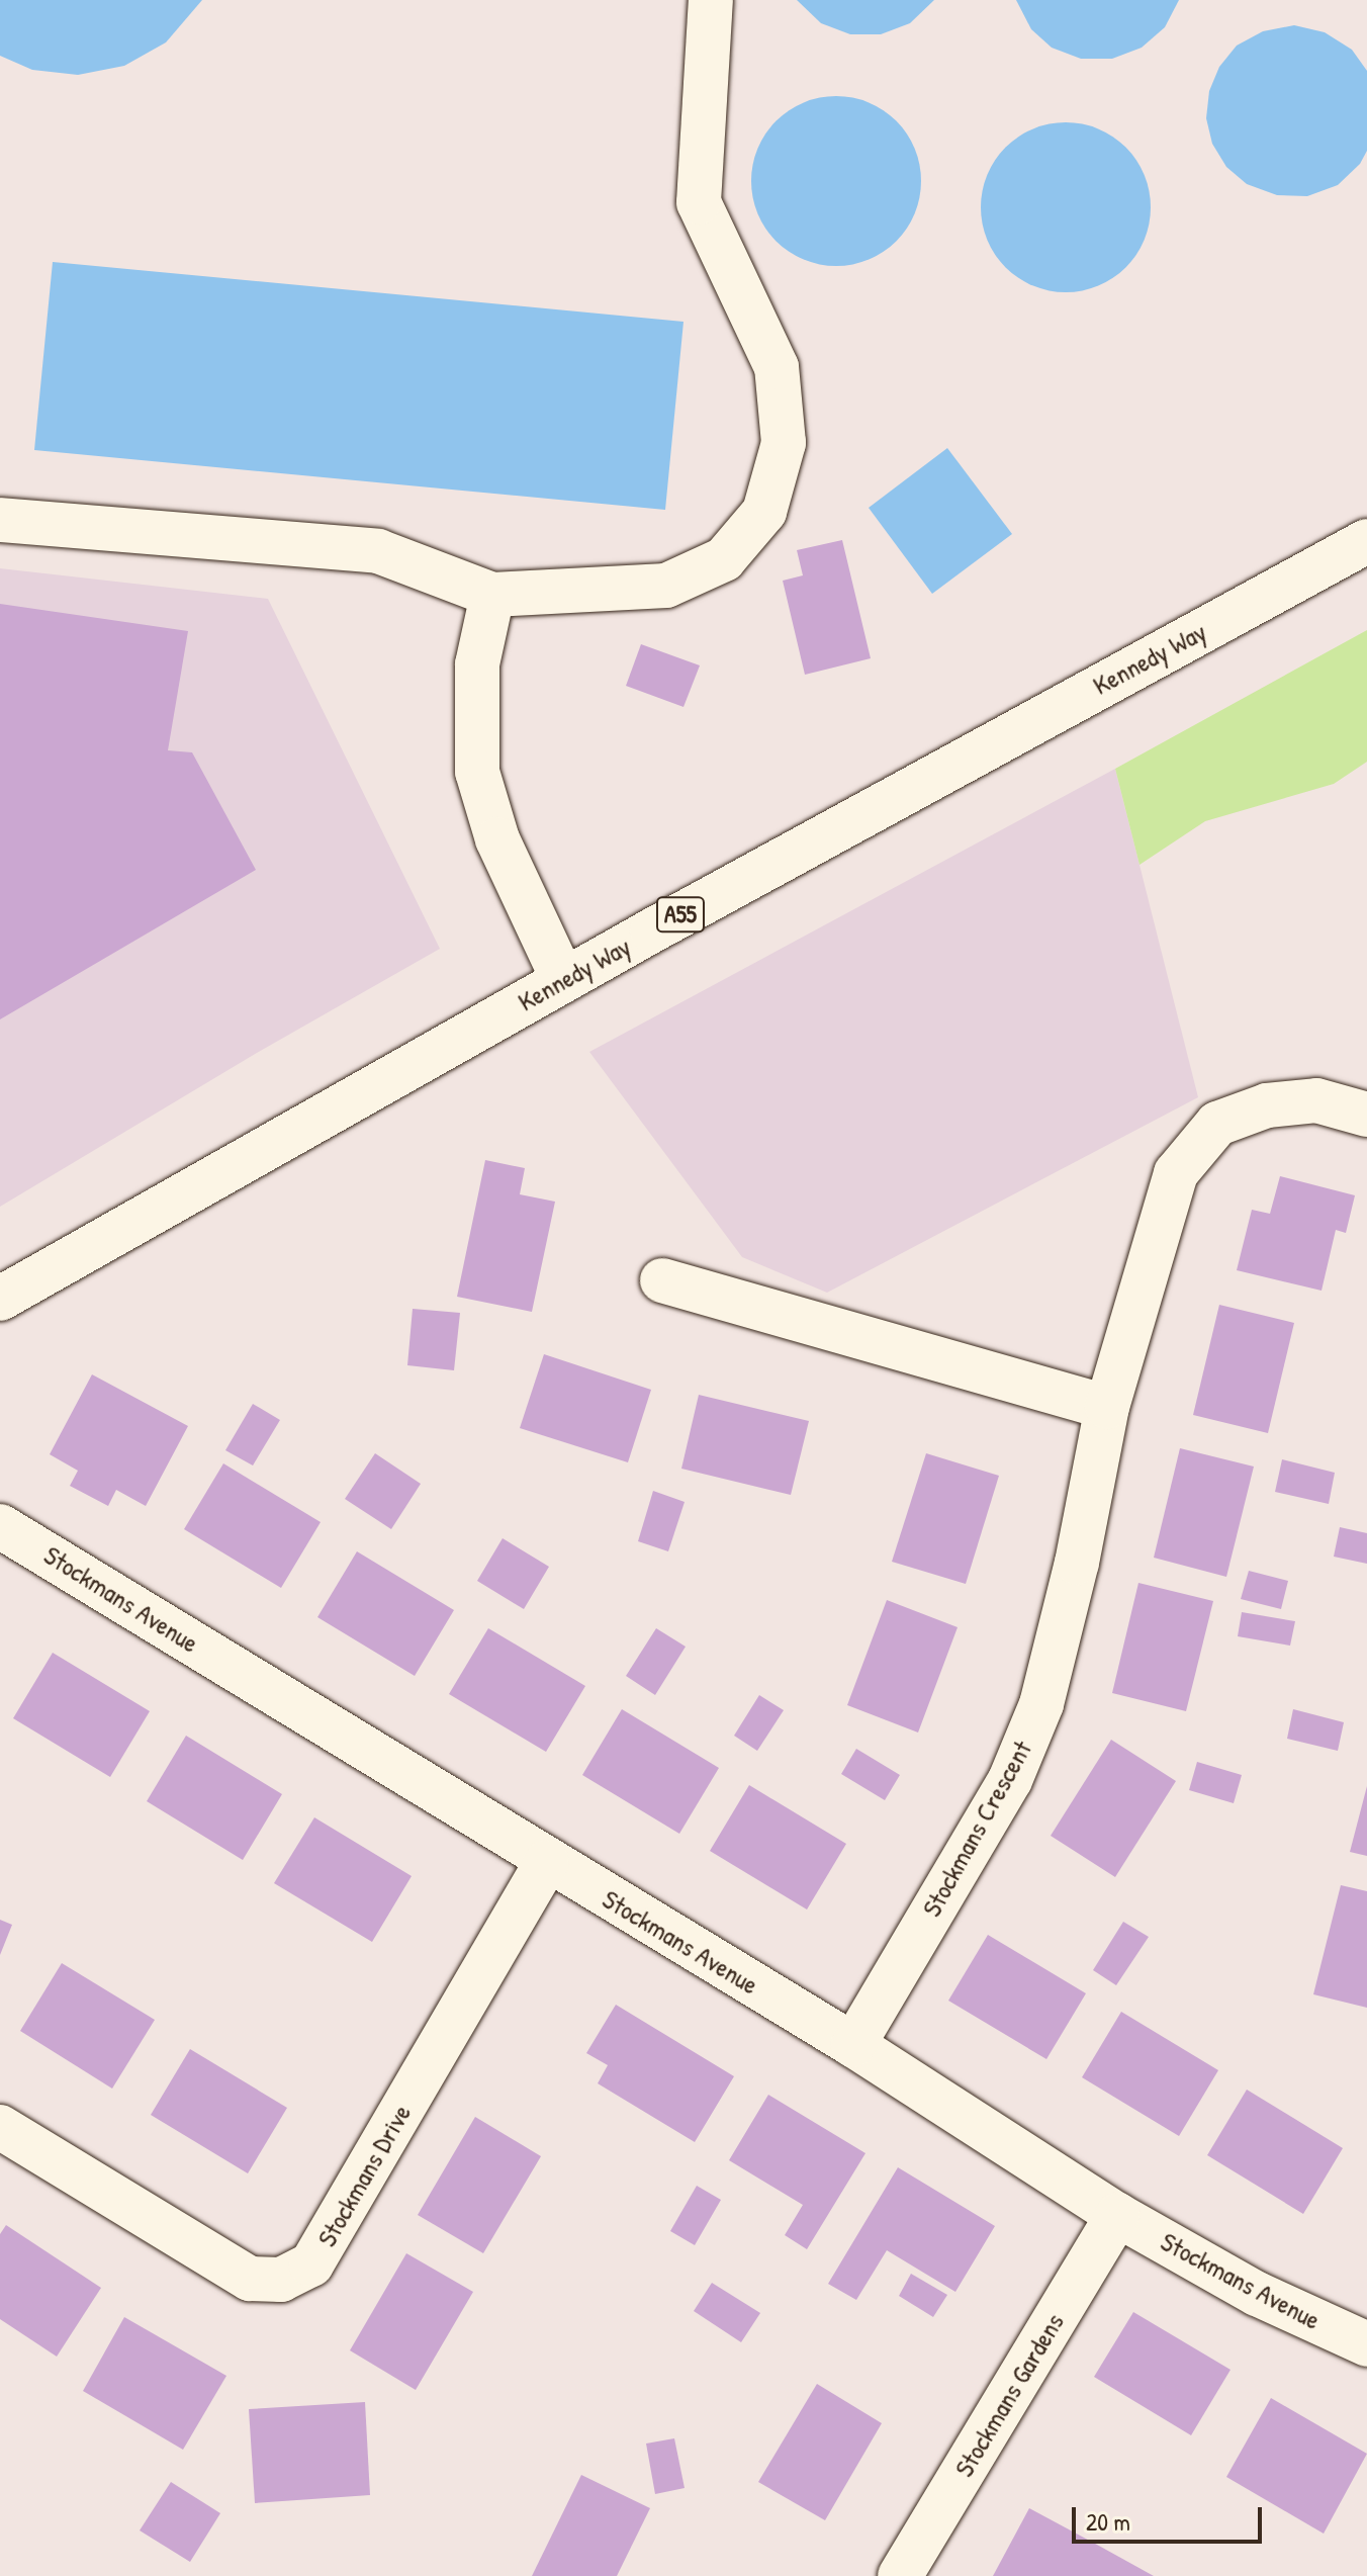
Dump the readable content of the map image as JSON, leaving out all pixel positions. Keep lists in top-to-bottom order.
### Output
{
  "streets": {
    "main road": [
      "Kennedy Way",
      "A55",
      "Stockmans Avenue",
      "Stockmans Crescent",
      "Stockmans Drive",
      "Stockmans Gardens"
    ]
  },
  "crossings": [
    ["Stockmans Avenue", "Stockmans Crescent"],
    ["Stockmans Avenue", "Stockmans Drive"],
    ["Stockmans Avenue", "Stockmans Gardens"]
  ],
  "scale_bar": "20 m"
}
